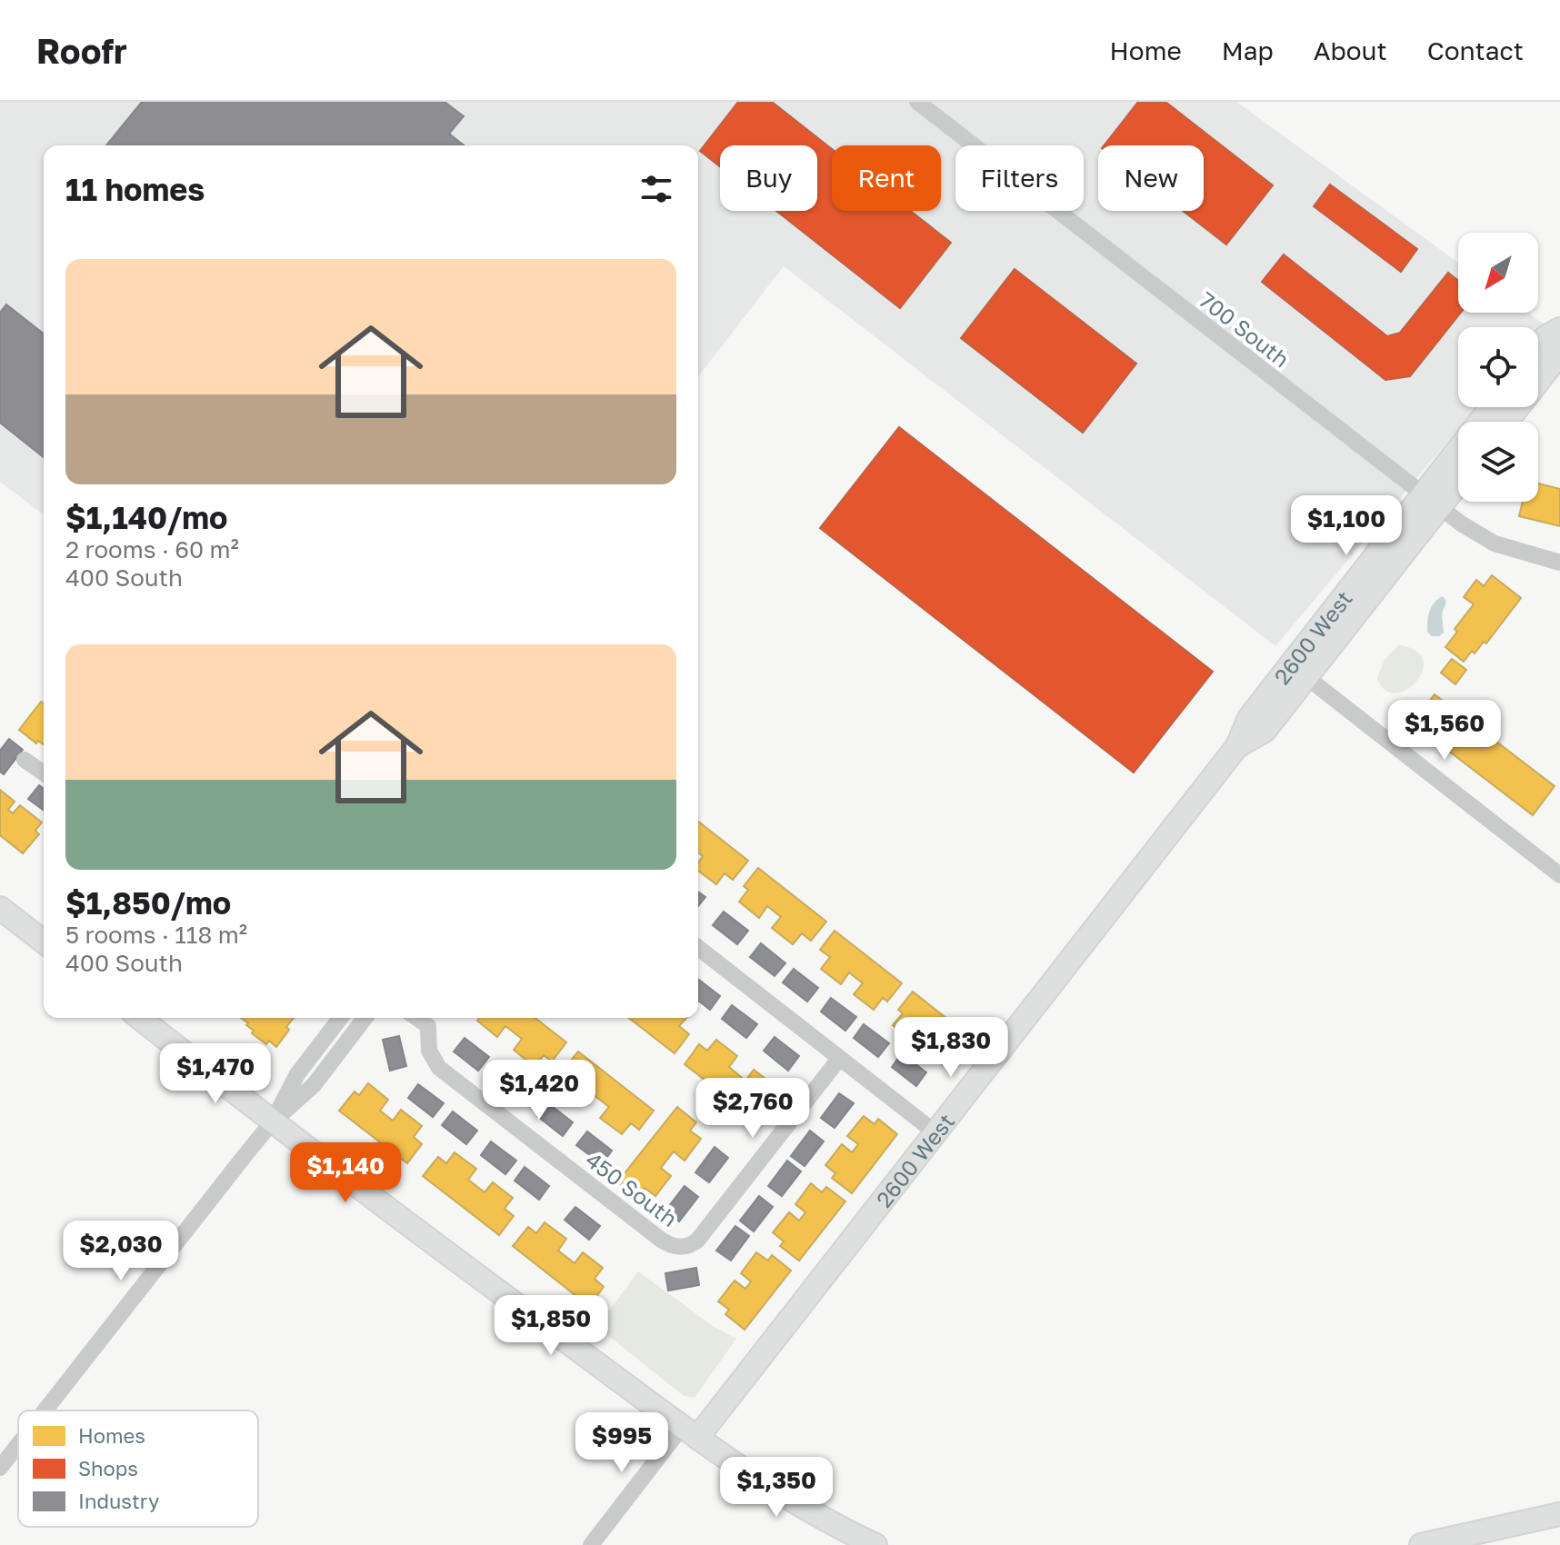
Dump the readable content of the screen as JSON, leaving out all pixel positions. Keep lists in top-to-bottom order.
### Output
{
  "streets": {
    "street": ["700 South", "2600 West", "450 South"]
  },
  "crossings": [
    ["700 South", "2600 West"]
  ],
  "legend": ["Homes", "Shops", "Industry"],
  "north": "bottom left",
  "page": {
    "header": "Roofr",
    "nav": [
      "Home",
      "Map",
      "About",
      "Contact"
    ],
    "chip": [
      "Buy",
      "Rent",
      "Filters",
      "New"
    ],
    "heading": "11 homes",
    "list": [
      {
        "name": "$1,140/mo",
        "note": "2 rooms · 60 m² · 400 South"
      },
      {
        "name": "$1,850/mo",
        "note": "5 rooms · 118 m² · 400 South"
      }
    ],
    "price": [
      "$1,100",
      "$1,560",
      "$1,830",
      "$1,470",
      "$1,420",
      "$2,760",
      "$1,140",
      "$2,030",
      "$1,850",
      "$995",
      "$1,350"
    ]
  }
}
